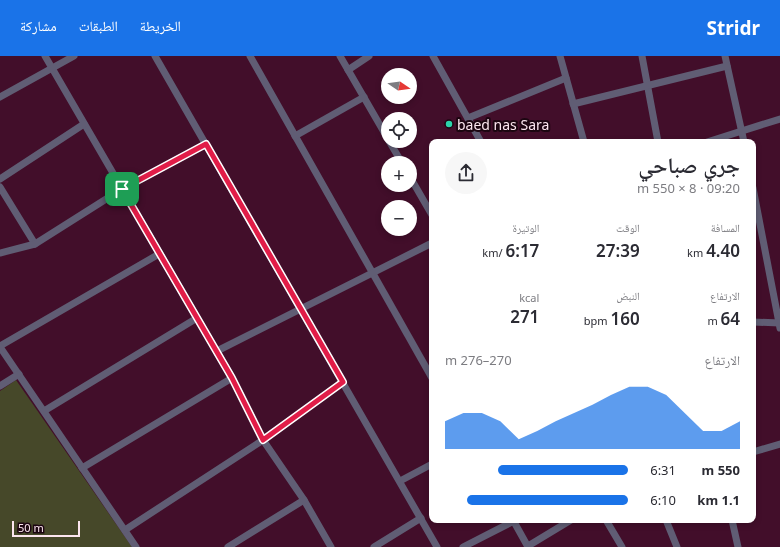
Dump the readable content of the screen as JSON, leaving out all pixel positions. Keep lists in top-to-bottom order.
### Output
{
  "places": ["baed nas Sara"],
  "scale_bar": "50 m",
  "north": "right",
  "page": {
    "header": "Stridr",
    "nav": ["الخريطة", "الطبقات", "مشاركة"],
    "map_buttons": ["+", "−"],
    "heading": ["جري صباحي", "09:20 · 8 × 550 m"],
    "stats": [
      ["المسافة", "4.40 km"],
      ["الوقت", "27:39"],
      ["الوتيرة", "6:17 /km"],
      ["الارتفاع", "64 m"],
      ["النبض", "160 bpm"],
      ["kcal", "271"]
    ],
    "chart": ["الارتفاع", "270–276 m"],
    "list": [
      {
        "name": "550 m",
        "note": "6:31"
      },
      {
        "name": "1.1 km",
        "note": "6:10"
      }
    ],
    "scale": "50 m"
  }
}
